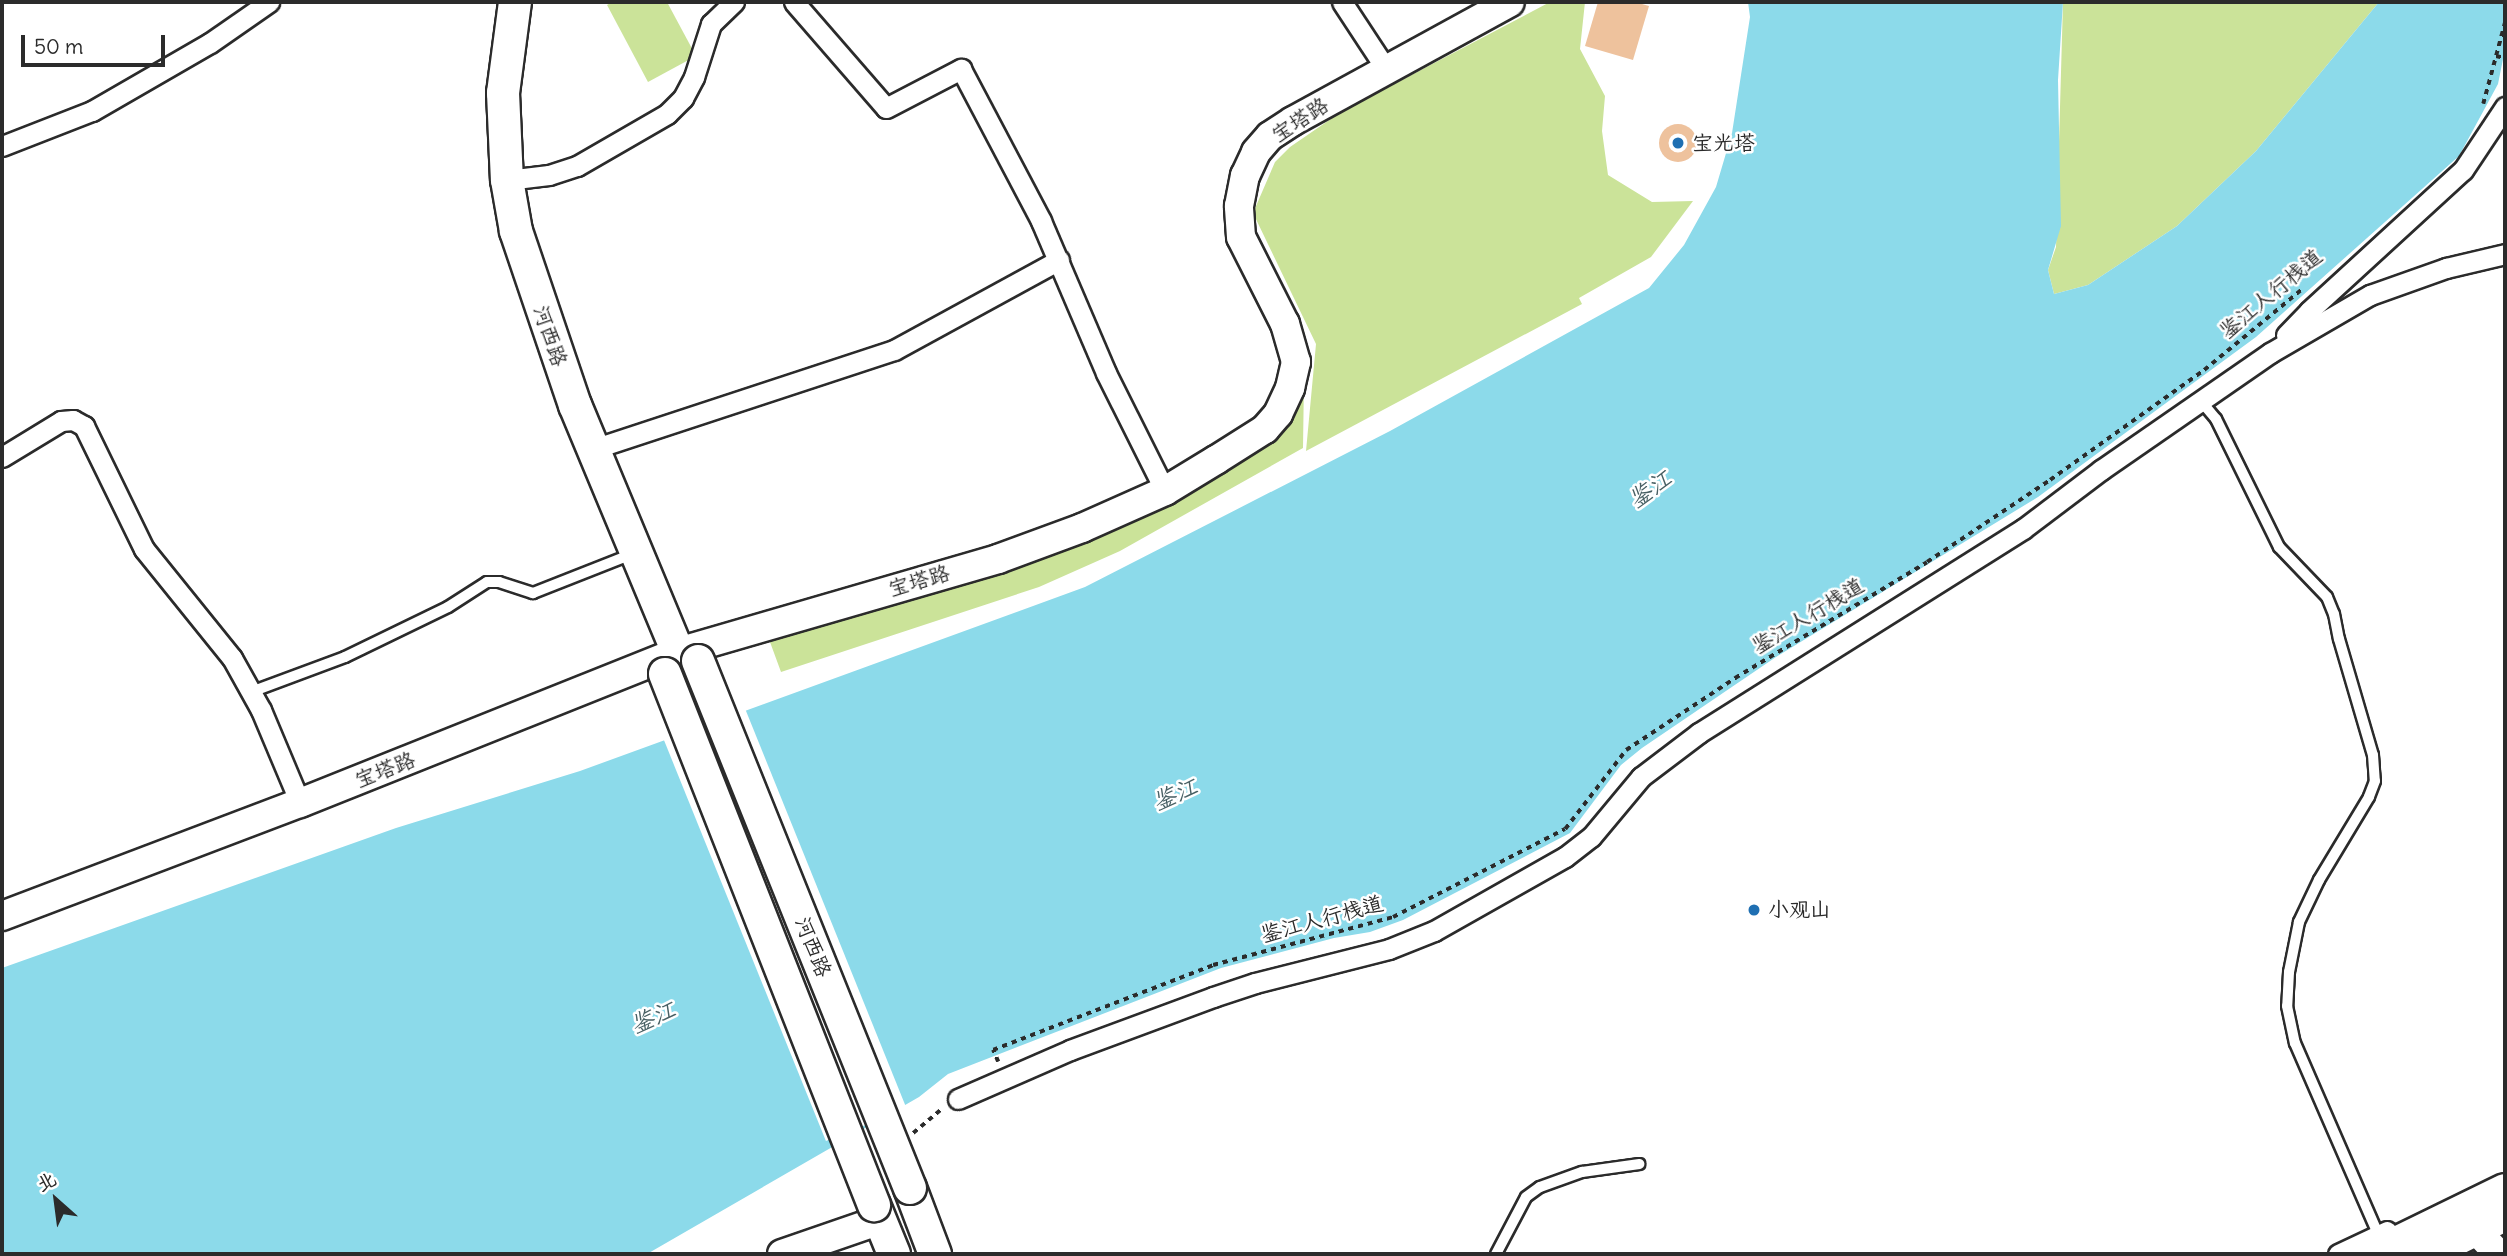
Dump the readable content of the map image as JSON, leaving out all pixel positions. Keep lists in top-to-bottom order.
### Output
{
  "streets": {
    "main road": ["河西路"],
    "street": ["宝塔路"],
    "path": ["鉴江人行栈道"]
  },
  "crossings": [
    ["宝塔路", "河西路"]
  ],
  "water": ["鉴江"],
  "places": ["宝光塔", "小观山"],
  "scale_bar": "50 m",
  "north": "top left"
}
